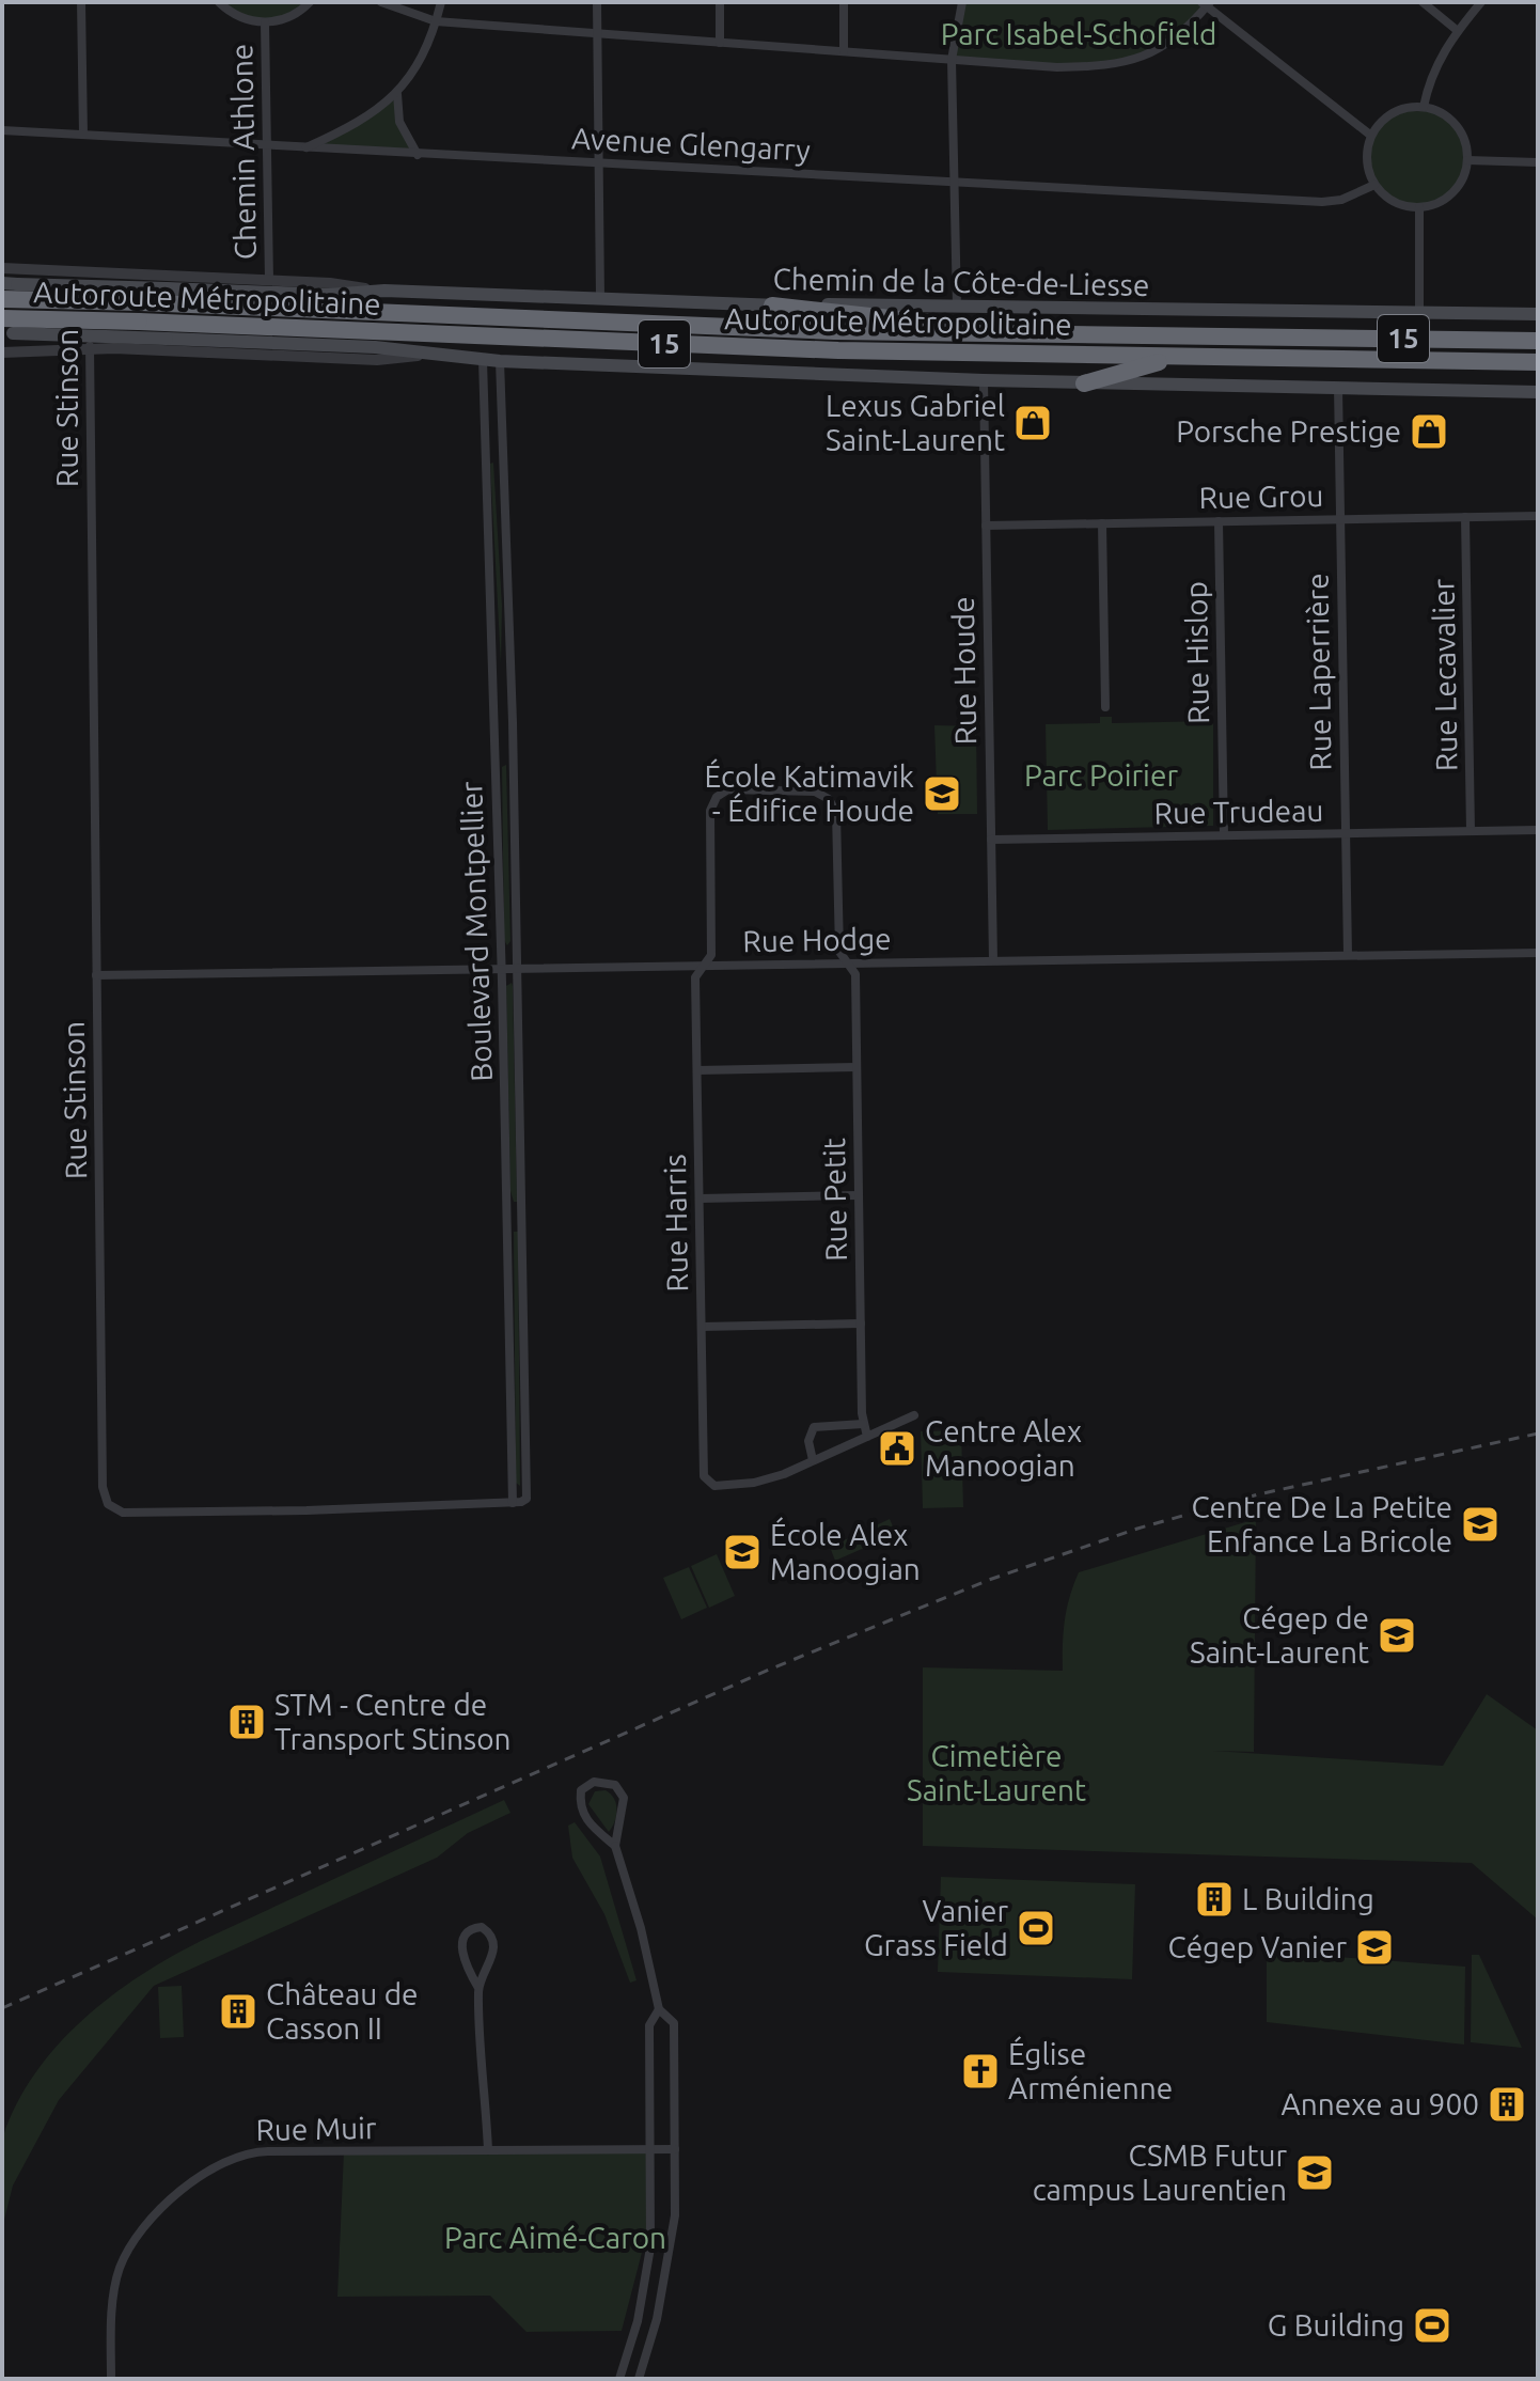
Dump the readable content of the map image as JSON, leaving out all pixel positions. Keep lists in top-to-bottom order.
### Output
{
  "streets": {
    "highway": ["Autoroute Métropolitaine", "15"],
    "main road": ["Chemin de la Côte-de-Liesse"],
    "street": [
      "Avenue Glengarry",
      "Chemin Athlone",
      "Rue Stinson",
      "Rue Grou",
      "Rue Hislop",
      "Rue Houde",
      "Rue Laperrière",
      "Rue Lecavalier",
      "Rue Trudeau",
      "Boulevard Montpellier",
      "Rue Hodge",
      "Rue Petit",
      "Rue Harris",
      "Rue Muir"
    ]
  },
  "crossings": [
    ["Avenue Glengarry", "Chemin Athlone"],
    ["Chemin Athlone", "Chemin de la Côte-de-Liesse"],
    ["Chemin de la Côte-de-Liesse", "Rue Stinson"],
    ["Rue Stinson", "Boulevard Montpellier"],
    ["Rue Stinson", "Rue Hodge"],
    ["Rue Grou", "Rue Hislop"],
    ["Rue Grou", "Rue Houde"],
    ["Rue Grou", "Rue Laperrière"],
    ["Rue Grou", "Rue Lecavalier"],
    ["Rue Hislop", "Rue Trudeau"],
    ["Rue Houde", "Rue Trudeau"],
    ["Rue Houde", "Rue Hodge"],
    ["Rue Laperrière", "Rue Trudeau"],
    ["Rue Laperrière", "Rue Hodge"],
    ["Rue Lecavalier", "Rue Trudeau"],
    ["Boulevard Montpellier", "Rue Hodge"],
    ["Rue Hodge", "Rue Petit"],
    ["Rue Hodge", "Rue Harris"],
    ["Rue Petit", "Rue Harris"]
  ],
  "parks": [
    "Parc Isabel-Schofield",
    "Parc Poirier",
    "Cimetière Saint-Laurent",
    "Parc Aimé-Caron"
  ],
  "places": {
    "shop": ["Lexus Gabriel Saint-Laurent", "Porsche Prestige"],
    "school or university": [
      "École Katimavik - Édifice Houde",
      "Centre De La Petite Enfance La Bricole",
      "École Alex Manoogian",
      "Cégep de Saint-Laurent",
      "Cégep Vanier",
      "CSMB Futur campus Laurentien"
    ],
    "public building": ["Centre Alex Manoogian"],
    "building": [
      "STM - Centre de Transport Stinson",
      "L Building",
      "Château de Casson II",
      "Annexe au 900"
    ],
    "sports": ["Vanier Grass Field", "G Building"],
    "church": ["Église Arménienne"]
  }
}
